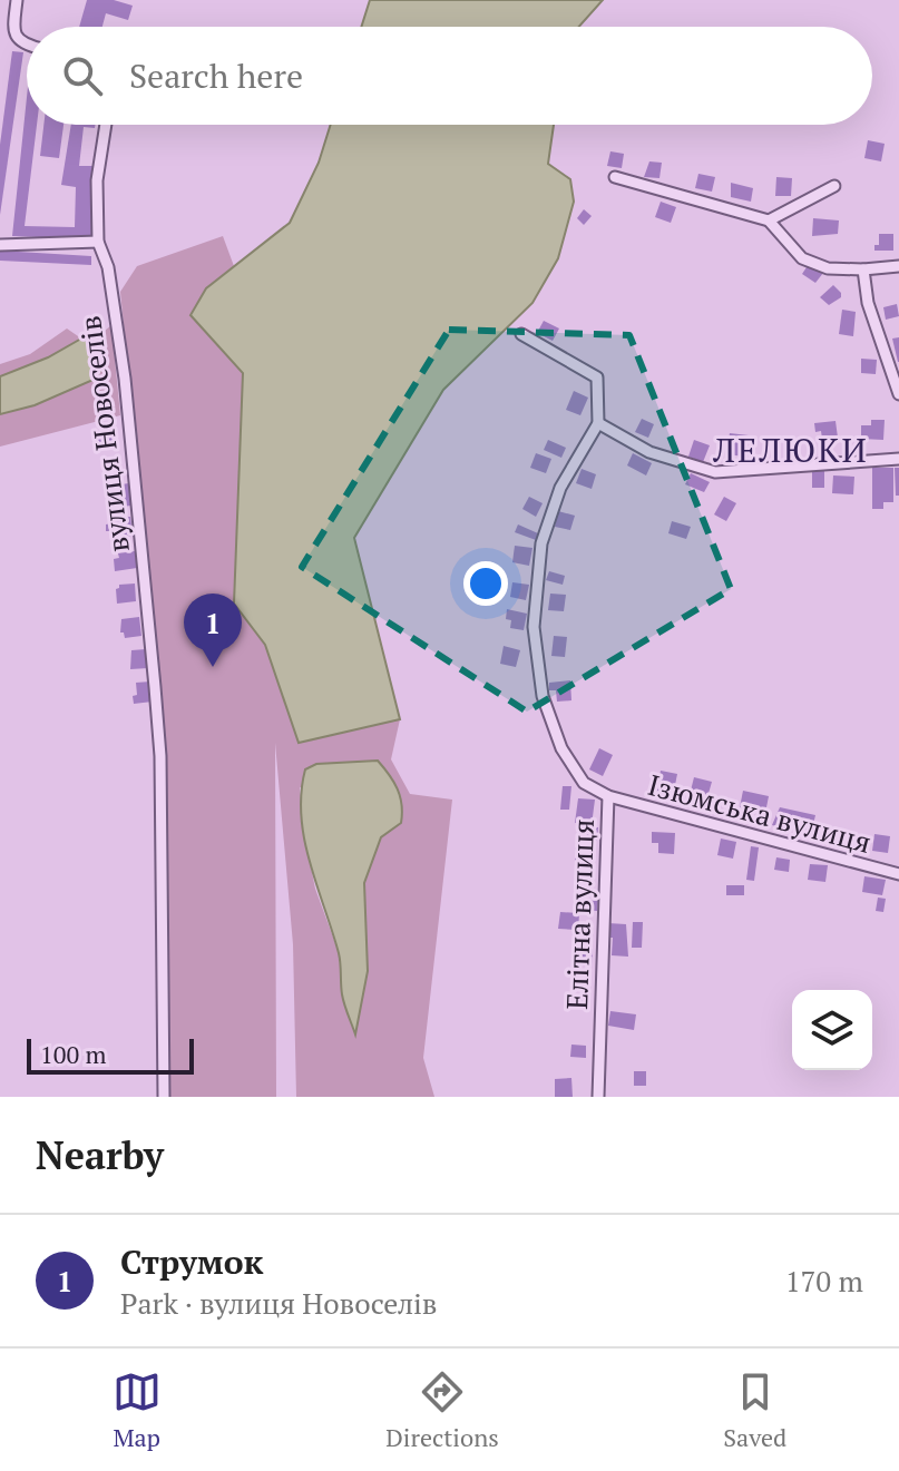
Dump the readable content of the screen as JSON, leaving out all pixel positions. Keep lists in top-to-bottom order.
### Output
{
  "streets": {
    "street": ["вулиця Новоселів", "Ізюмська вулиця", "Елітна вулиця"]
  },
  "crossings": [
    ["Ізюмська вулиця", "Елітна вулиця"]
  ],
  "districts": ["ЛЕЛЮКИ"],
  "scale_bar": "100 m",
  "page": {
    "search": "Search here",
    "pins": "1",
    "scale": "100 m",
    "heading": "Nearby",
    "list": [
      {
        "mark": "1",
        "name": "Струмок",
        "note": "Park · вулиця Новоселів",
        "value": "170 m"
      }
    ],
    "nav": ["Map", "Directions", "Saved"]
  }
}
